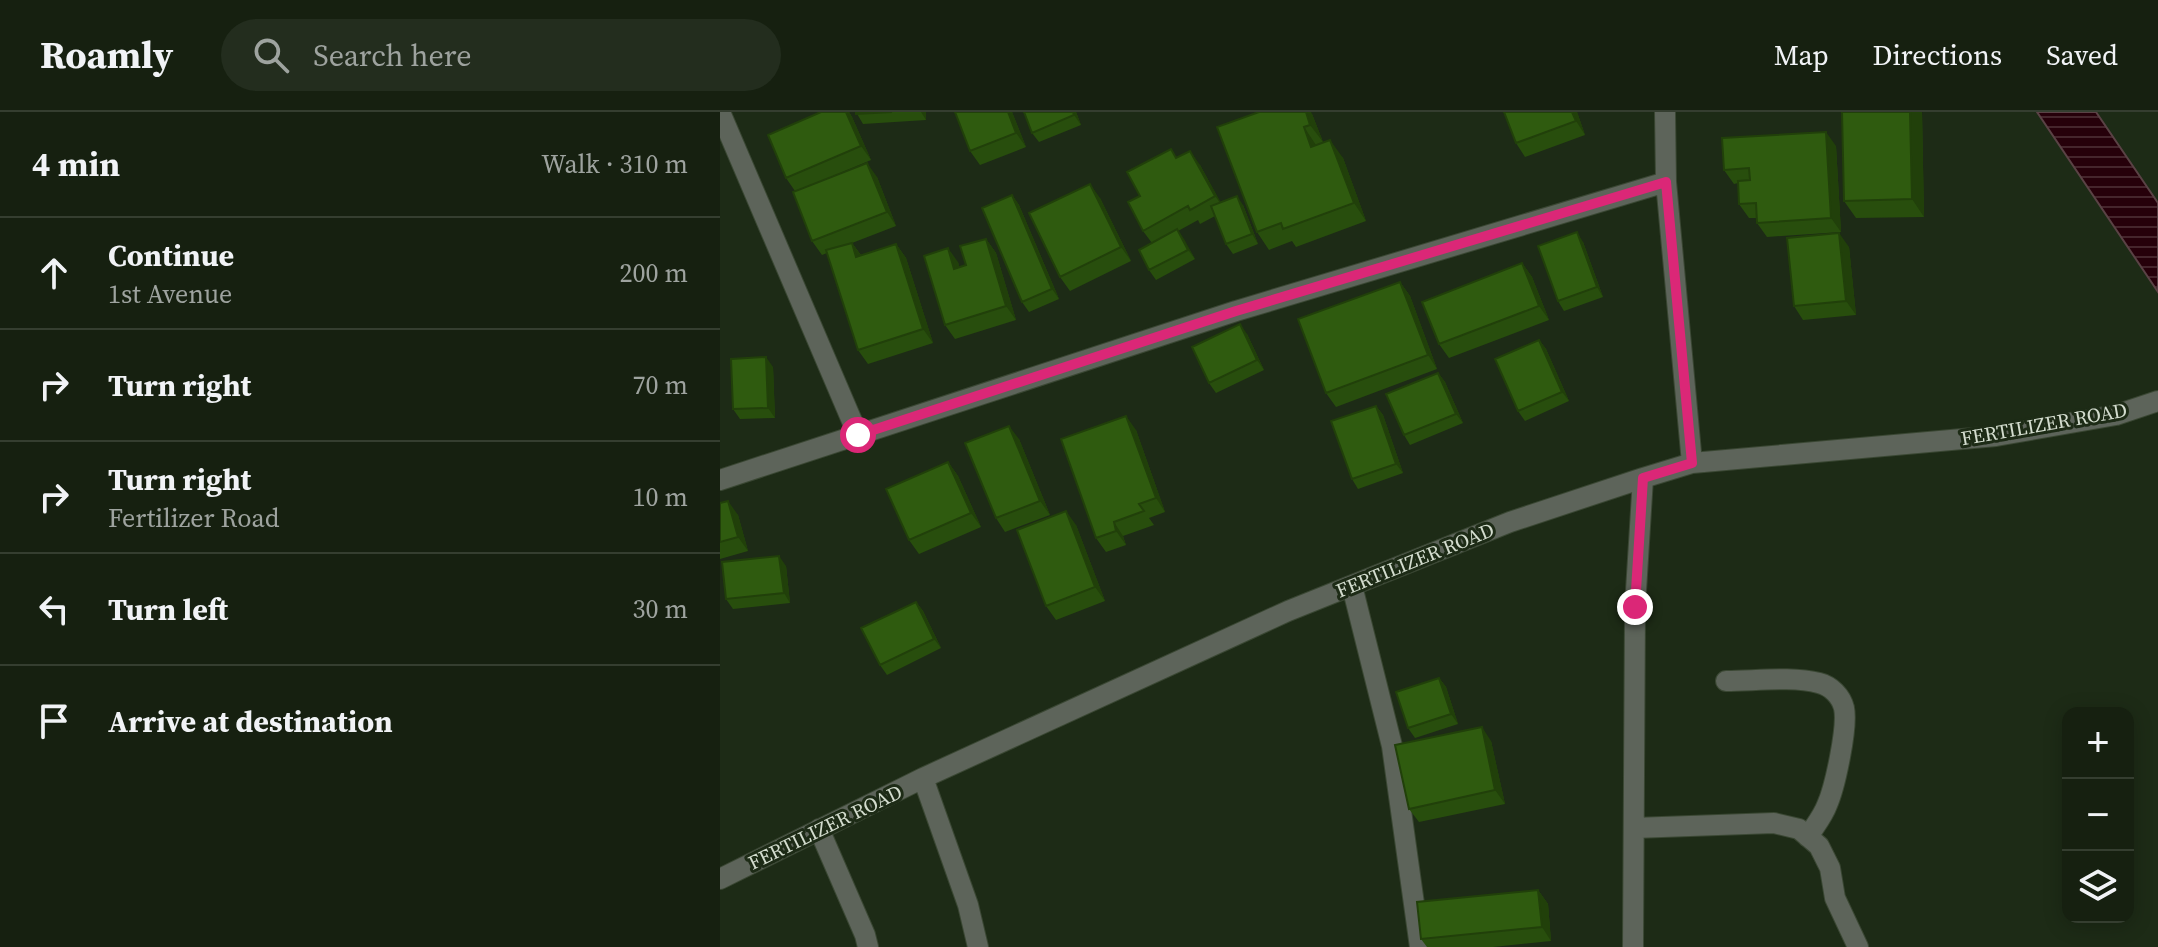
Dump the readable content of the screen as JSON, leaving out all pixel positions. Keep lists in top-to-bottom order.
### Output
{
  "streets": {
    "street": ["FERTILIZER ROAD"]
  },
  "page": {
    "header": "Roamly",
    "search": "Search here",
    "nav": ["Map", "Directions", "Saved"],
    "heading": ["4 min", "Walk · 310 m"],
    "list": [
      ["Continue", "1st Avenue", "200 m"],
      ["Turn right", "70 m"],
      ["Turn right", "Fertilizer Road", "10 m"],
      ["Turn left", "30 m"],
      "Arrive at destination"
    ],
    "map_buttons": ["+", "−"]
  }
}
